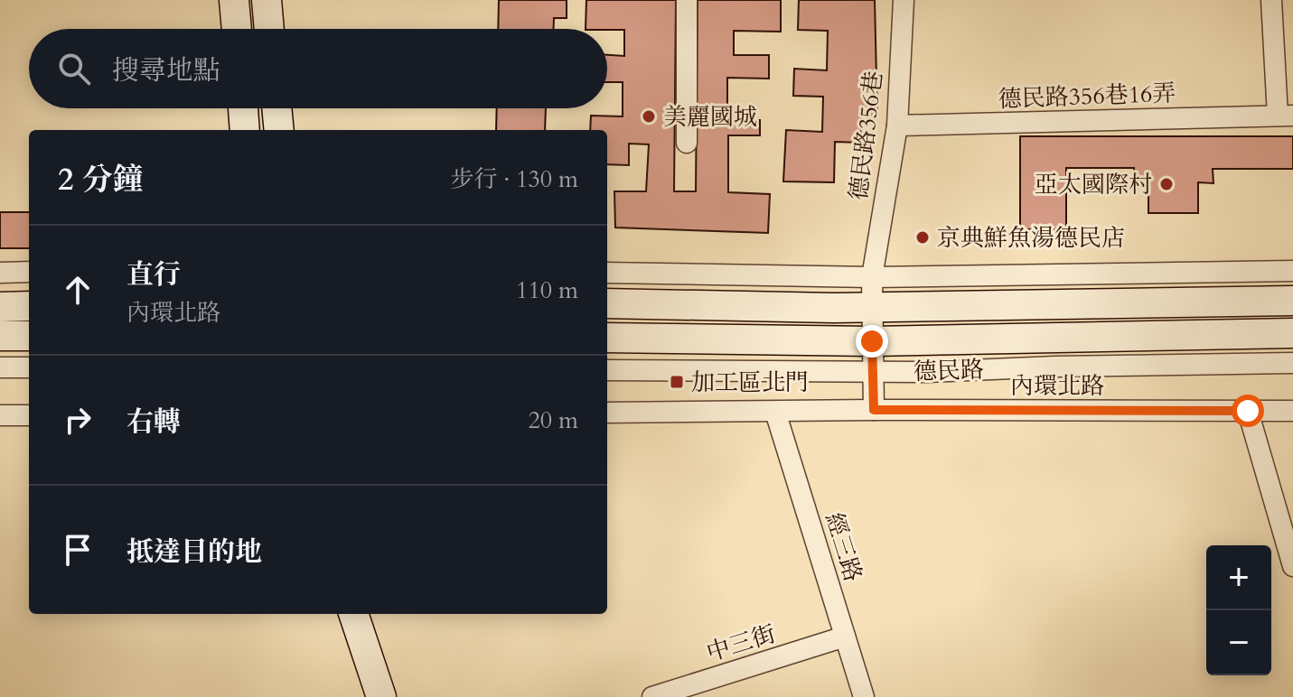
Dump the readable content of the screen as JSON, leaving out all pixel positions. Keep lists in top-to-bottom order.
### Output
{
  "streets": {
    "street": [
      "德民路356巷16弄",
      "德民路356巷",
      "德民路",
      "內環北路",
      "經三路",
      "中三街"
    ]
  },
  "crossings": [
    ["德民路356巷16弄", "德民路356巷"],
    ["德民路356巷", "德民路"],
    ["德民路356巷", "內環北路"],
    ["內環北路", "經三路"],
    ["經三路", "中三街"]
  ],
  "places": {
    "other": ["美麗國城", "亞太國際村", "京典鮮魚湯德民店"],
    "transit": ["加工區北門"]
  },
  "page": {
    "search": "搜尋地點",
    "heading": ["2 分鐘", "步行 · 130 m"],
    "list": [
      ["直行", "內環北路", "110 m"],
      ["右轉", "20 m"],
      "抵達目的地"
    ],
    "map_buttons": ["+", "−"]
  }
}
